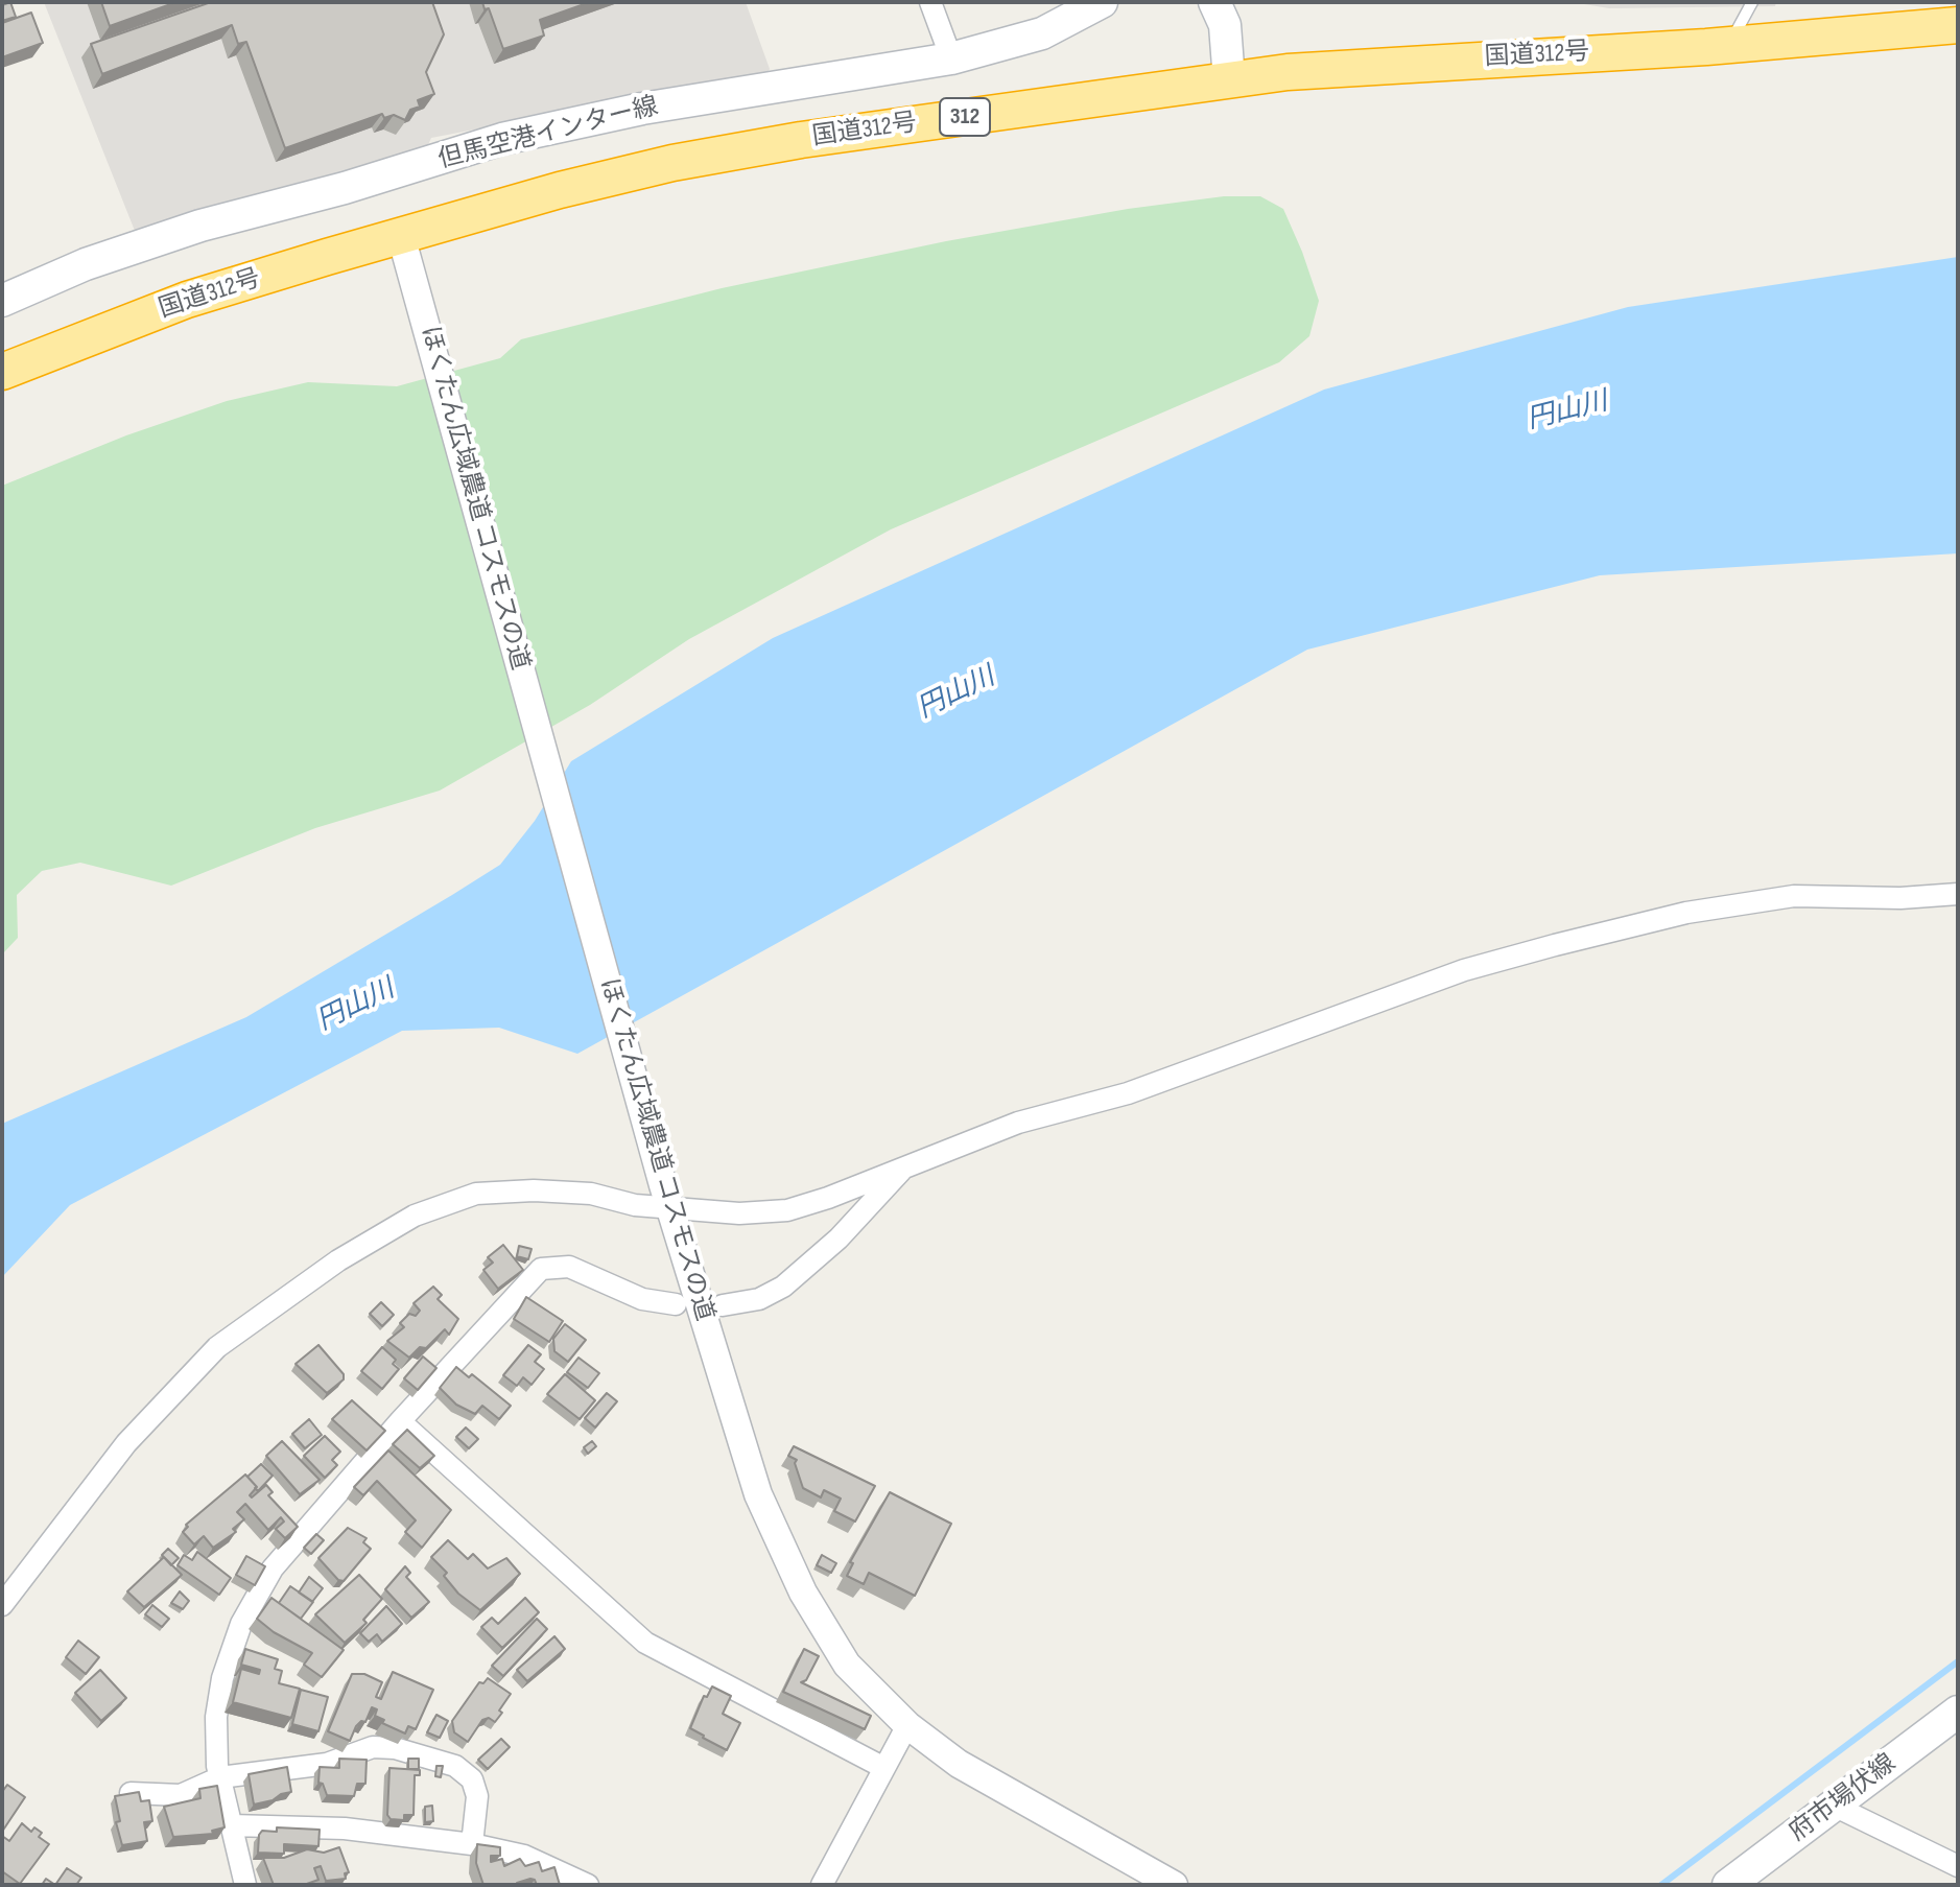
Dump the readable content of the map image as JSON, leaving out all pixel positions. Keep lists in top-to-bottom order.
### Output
{
  "streets": {
    "highway": ["国道312号", "312"],
    "main road": ["但馬空港インター線", "府市場伏線"],
    "street": ["ほくたん広域農道 コスモスの道"]
  },
  "crossings": [
    ["国道312号", "ほくたん広域農道 コスモスの道"]
  ],
  "water": ["円山川"]
}
